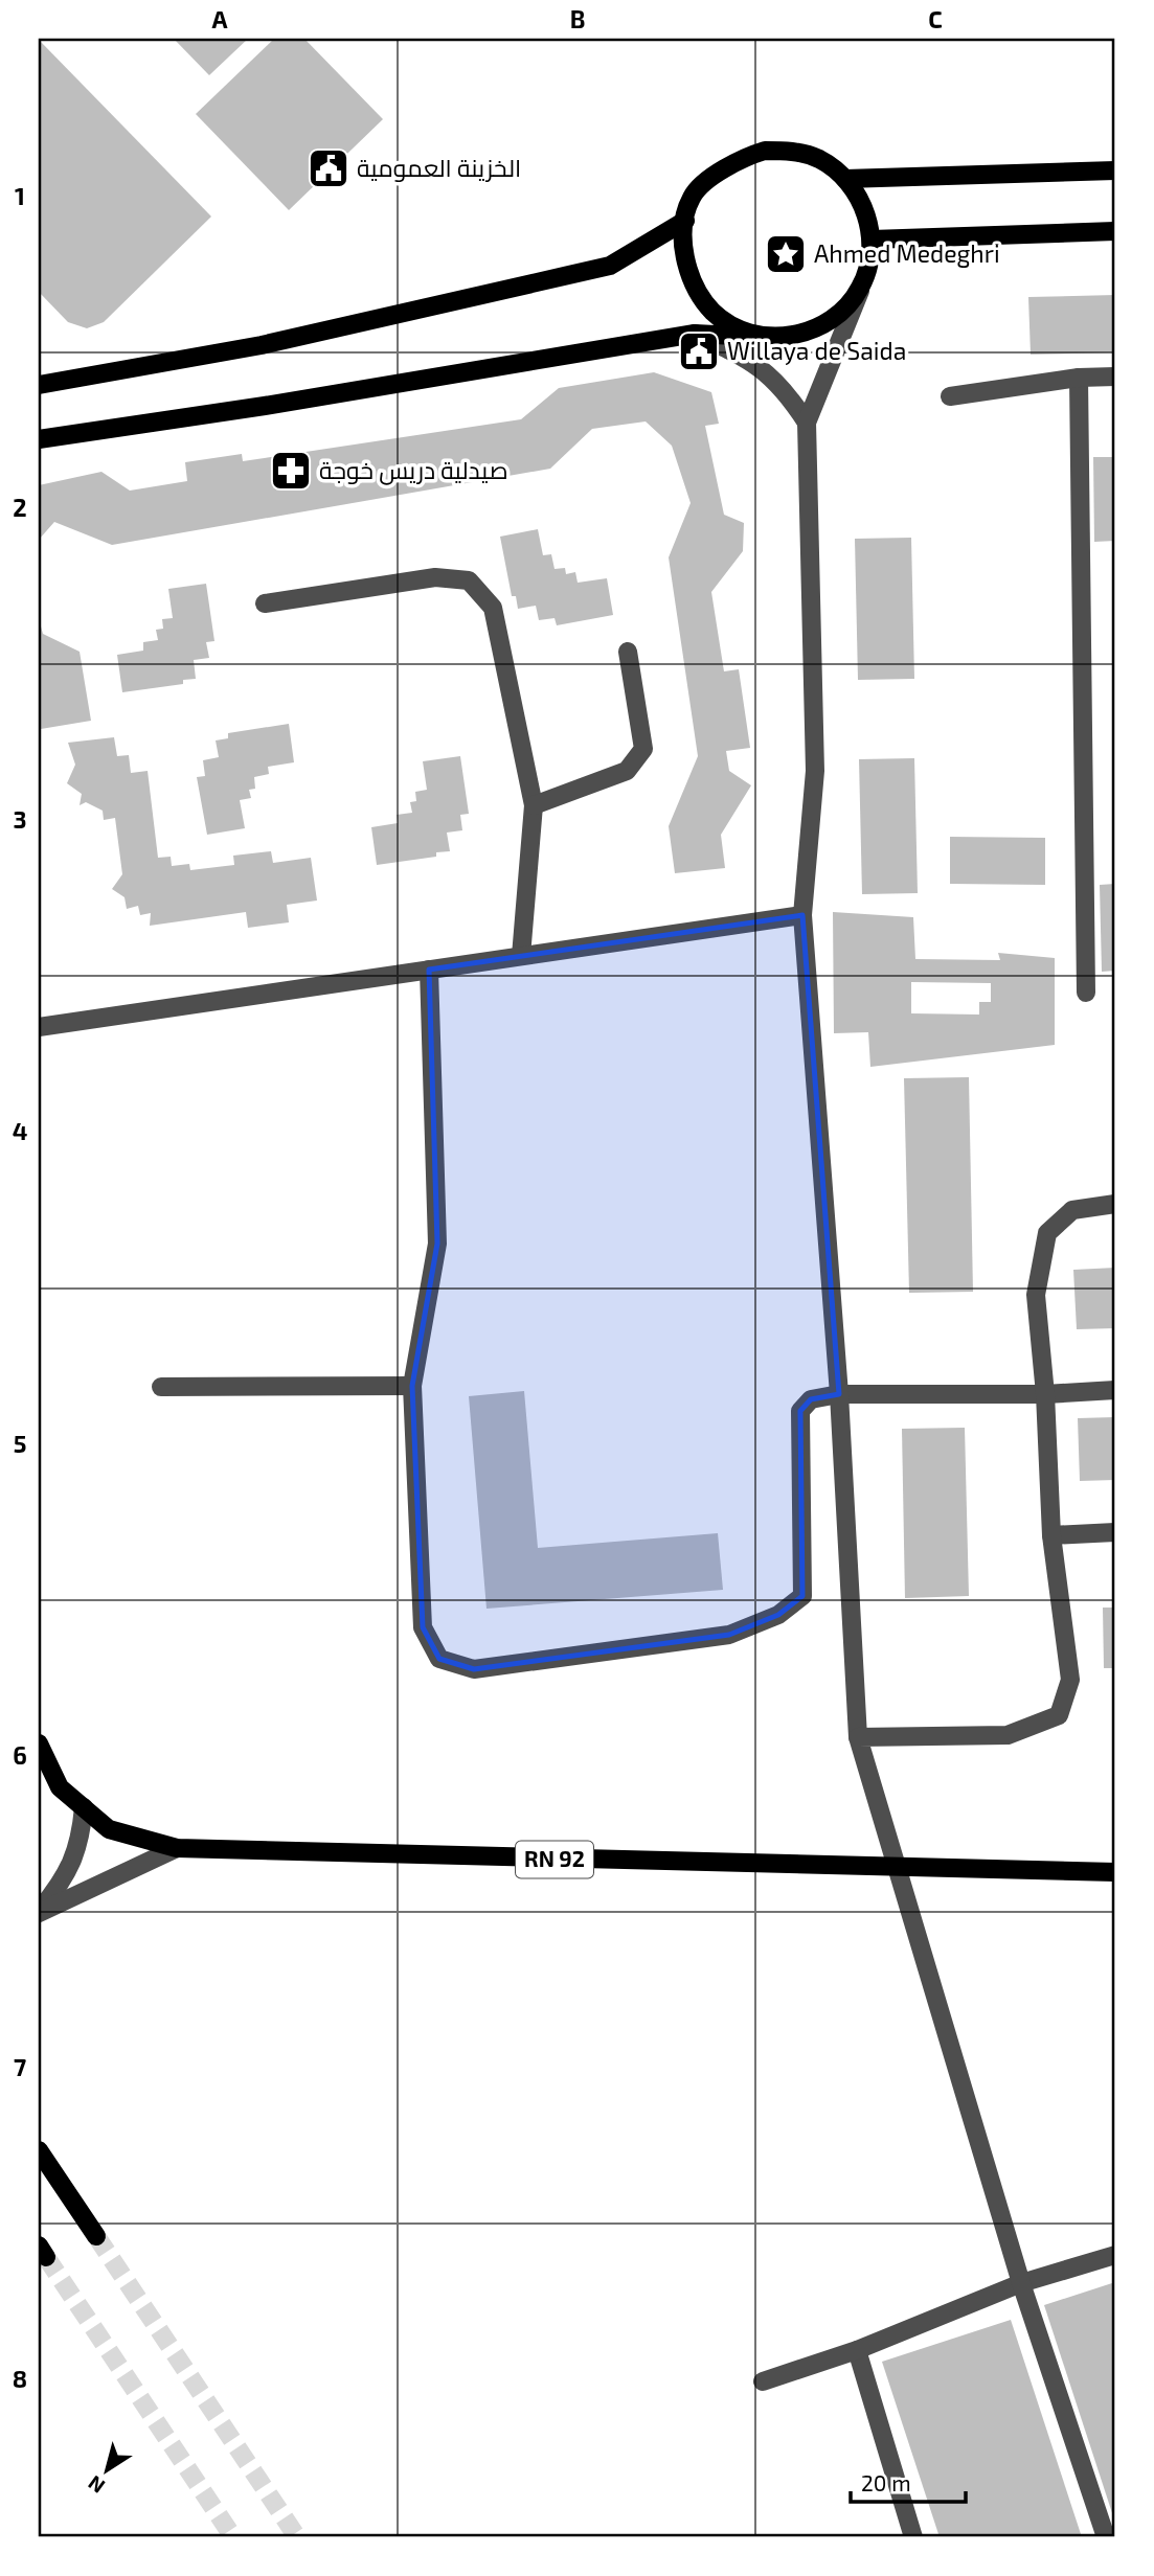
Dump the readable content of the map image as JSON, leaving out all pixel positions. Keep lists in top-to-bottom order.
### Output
{
  "streets": {
    "main road": ["RN 92"]
  },
  "places": {
    "public building": ["الخزينة العمومية", "Willaya de Saida"],
    "place": ["Ahmed Medeghri"],
    "pharmacy": ["صيدلية دريس خوجة"]
  },
  "scale_bar": "20 m",
  "north": "bottom left",
  "grid": {
    "columns": ["A", "B", "C"],
    "rows": [
      "1",
      "2",
      "3",
      "4",
      "5",
      "6",
      "7",
      "8"
    ]
  }
}
